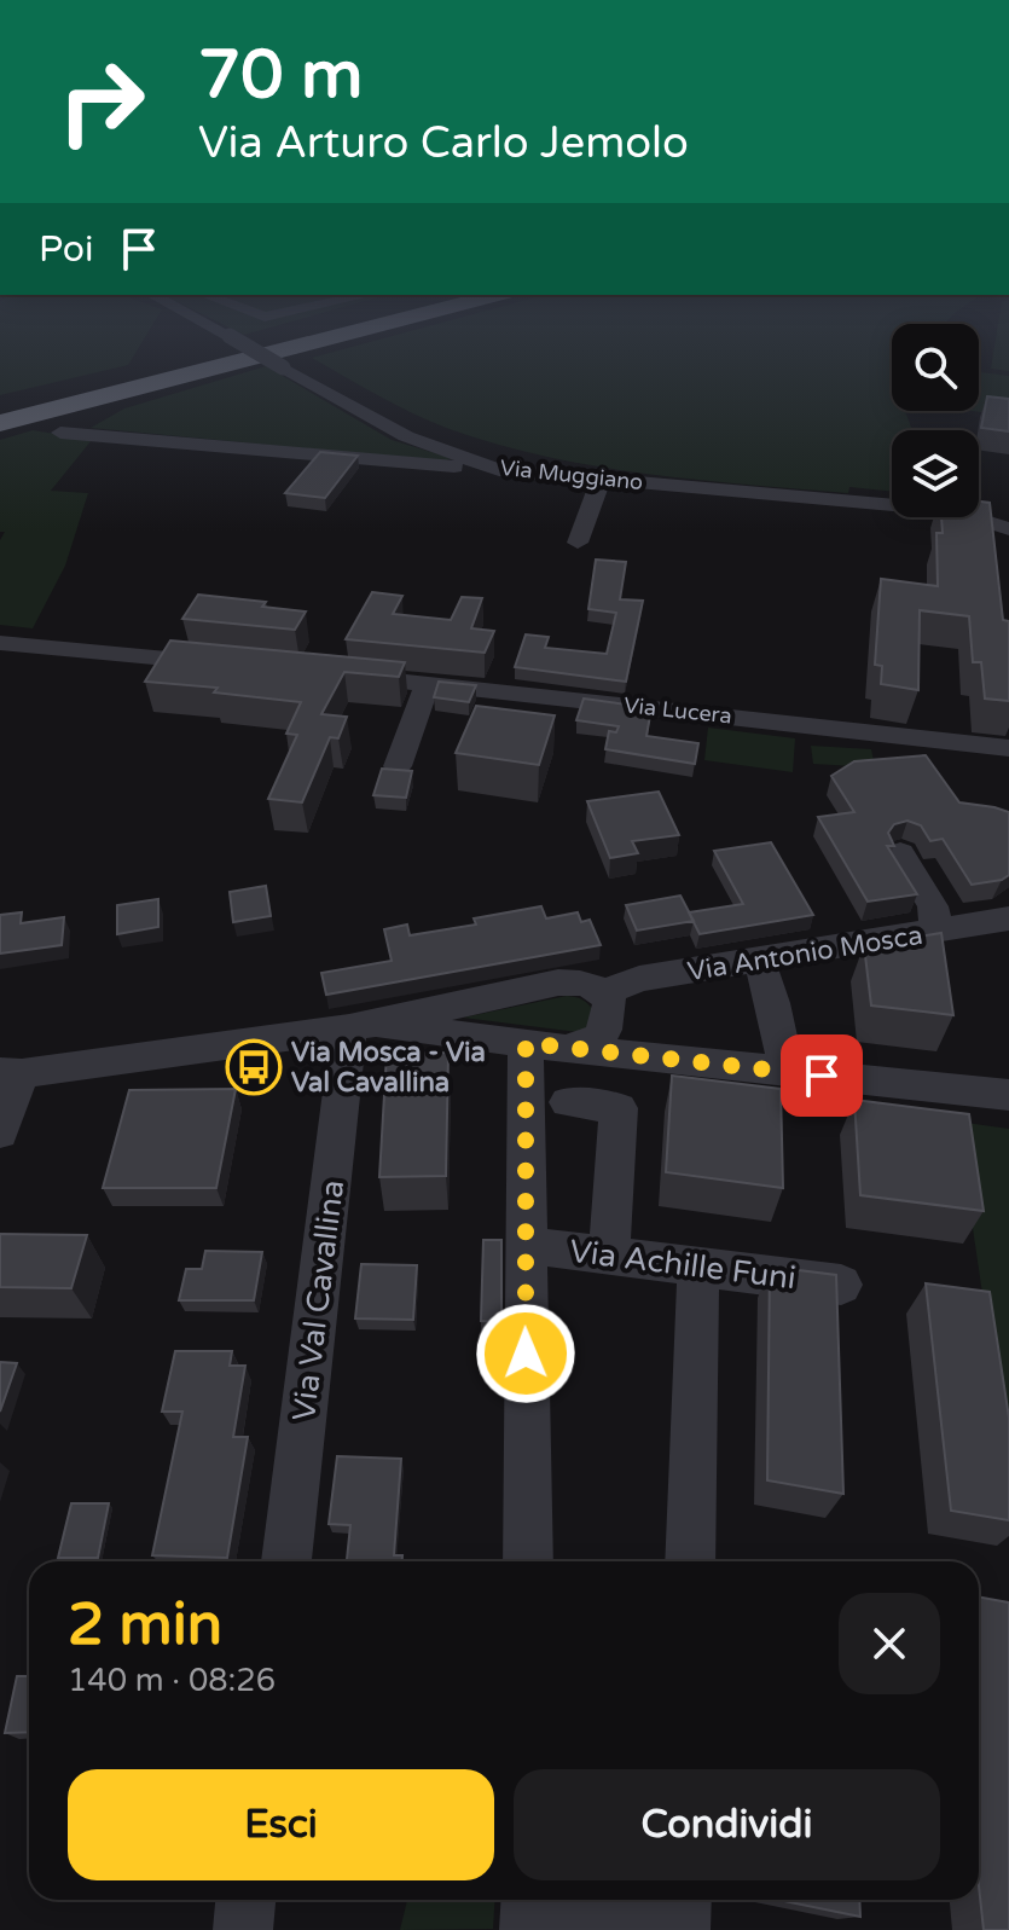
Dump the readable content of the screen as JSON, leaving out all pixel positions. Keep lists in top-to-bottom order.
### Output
{
  "streets": {
    "street": [
      "Via Muggiano",
      "Via Lucera",
      "Via Antonio Mosca",
      "Via Achille Funi",
      "Via Val Cavallina"
    ]
  },
  "places": {
    "bus stop": ["Via Mosca - Via Val Cavallina"]
  },
  "page": {
    "turn": ["70 m", "Via Arturo Carlo Jemolo"],
    "then": "Poi",
    "heading": ["2 min", "140 m · 08:26"],
    "buttons": ["Esci", "Condividi"]
  }
}
